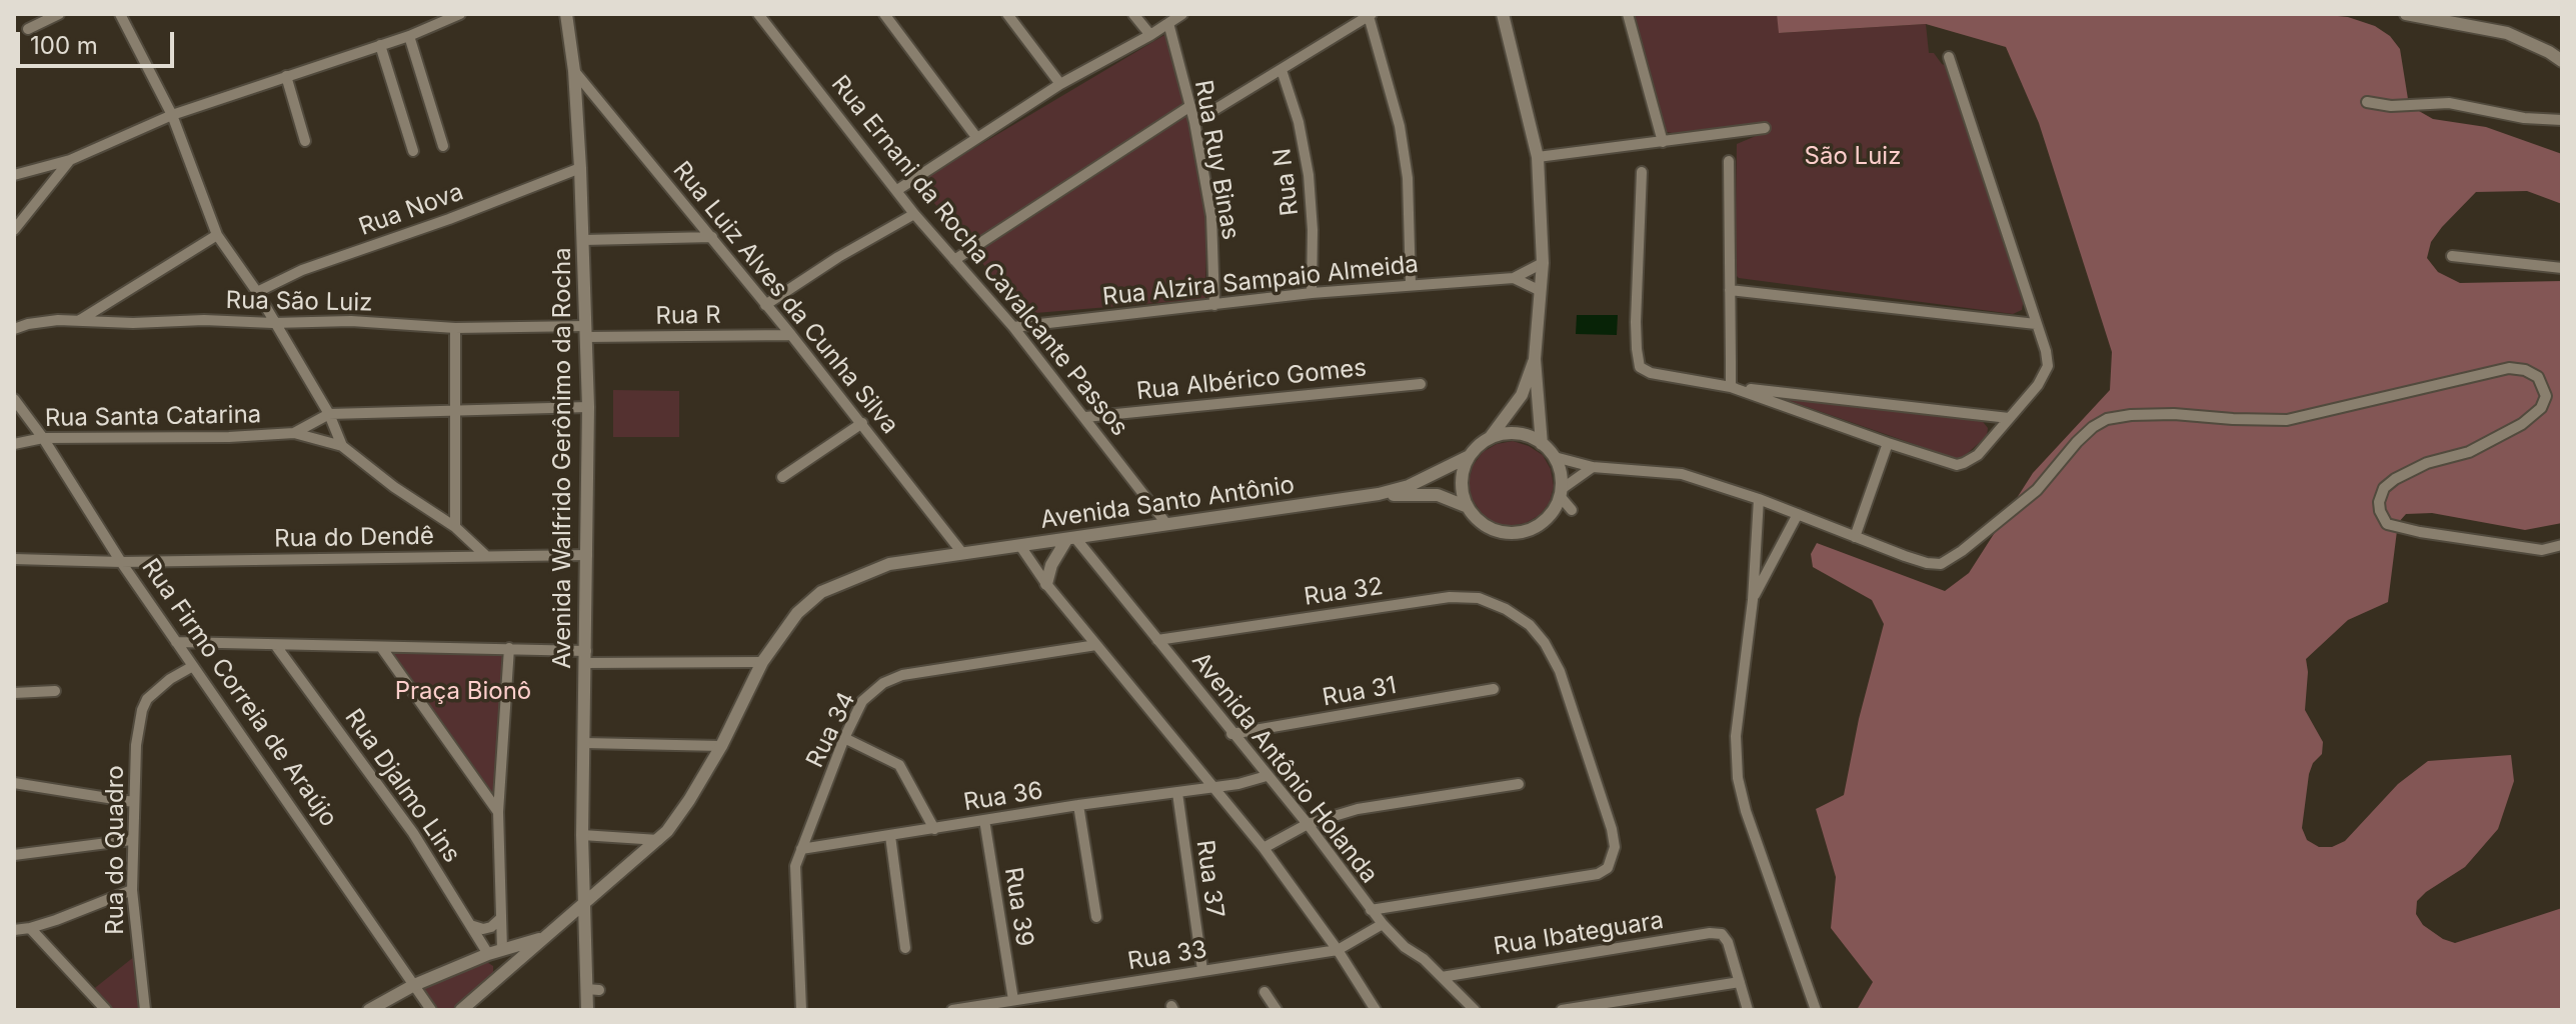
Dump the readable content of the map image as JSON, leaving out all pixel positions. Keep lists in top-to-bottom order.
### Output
{
  "streets": {
    "street": [
      "Rua Ruy Binas",
      "Rua N",
      "Rua Nova",
      "Rua Ernani da Rocha Cavalcante Passos",
      "Rua Alzira Sampaio Almeida",
      "Rua Luiz Alves da Cunha Silva",
      "Rua São Luiz",
      "Rua R",
      "Rua Albérico Gomes",
      "Rua Santa Catarina",
      "Avenida Walfrido Gerônimo da Rocha",
      "Avenida Santo Antônio",
      "Rua do Dendê",
      "Rua 32",
      "Rua 31",
      "Rua Firmo Correia de Araújo",
      "Rua 34",
      "Avenida Antônio Holanda",
      "Rua Djalmo Lins",
      "Rua 36",
      "Rua do Quadro",
      "Rua 37",
      "Rua 39",
      "Rua Ibateguara",
      "Rua 33"
    ]
  },
  "crossings": [
    ["Rua Ruy Binas", "Rua Alzira Sampaio Almeida"],
    ["Rua N", "Rua Alzira Sampaio Almeida"],
    ["Rua Nova", "Avenida Walfrido Gerônimo da Rocha"],
    ["Rua Ernani da Rocha Cavalcante Passos", "Rua Alzira Sampaio Almeida"],
    ["Rua Ernani da Rocha Cavalcante Passos", "Rua Albérico Gomes"],
    ["Rua Ernani da Rocha Cavalcante Passos", "Avenida Santo Antônio"],
    ["Rua Luiz Alves da Cunha Silva", "Rua R"],
    ["Rua Luiz Alves da Cunha Silva", "Avenida Walfrido Gerônimo da Rocha"],
    ["Rua Luiz Alves da Cunha Silva", "Avenida Santo Antônio"],
    ["Rua São Luiz", "Rua R"],
    ["Rua São Luiz", "Avenida Walfrido Gerônimo da Rocha"],
    ["Rua R", "Avenida Walfrido Gerônimo da Rocha"],
    ["Rua Santa Catarina", "Avenida Walfrido Gerônimo da Rocha"],
    ["Rua Santa Catarina", "Rua Firmo Correia de Araújo"],
    ["Avenida Walfrido Gerônimo da Rocha", "Avenida Santo Antônio"],
    ["Avenida Walfrido Gerônimo da Rocha", "Rua do Dendê"],
    ["Avenida Santo Antônio", "Avenida Antônio Holanda"],
    ["Rua do Dendê", "Rua Firmo Correia de Araújo"],
    ["Rua 32", "Avenida Antônio Holanda"],
    ["Rua 31", "Avenida Antônio Holanda"],
    ["Rua Firmo Correia de Araújo", "Rua do Quadro"],
    ["Rua 34", "Rua 36"],
    ["Avenida Antônio Holanda", "Rua 36"],
    ["Avenida Antônio Holanda", "Rua Ibateguara"],
    ["Avenida Antônio Holanda", "Rua 33"],
    ["Rua 36", "Rua 37"],
    ["Rua 36", "Rua 39"],
    ["Rua 37", "Rua 33"],
    ["Rua 39", "Rua 33"]
  ],
  "parks": ["São Luiz", "Praça Bionô"],
  "scale_bar": "100 m"
}
